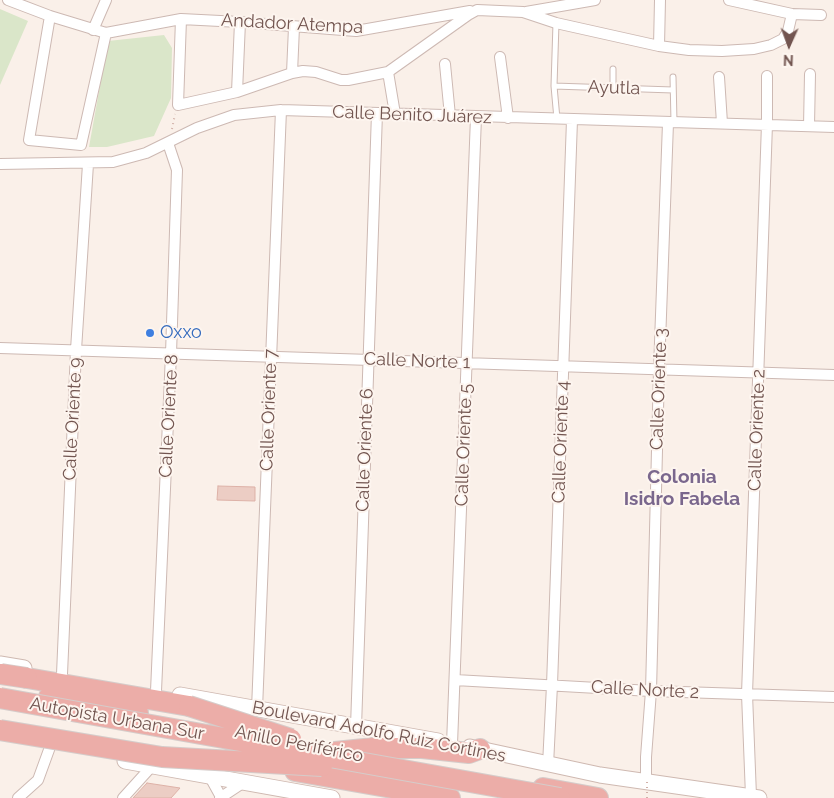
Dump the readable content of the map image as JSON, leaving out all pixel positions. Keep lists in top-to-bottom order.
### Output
{
  "streets": {
    "highway": ["Autopista Urbana Sur", "Anillo Periférico"],
    "main road": ["Boulevard Adolfo Ruiz Cortines"],
    "street": [
      "Andador Atempa",
      "Calle Benito Juárez",
      "Calle Norte 1",
      "Calle Oriente 3",
      "Calle Oriente 7",
      "Calle Oriente 8",
      "Calle Oriente 9",
      "Calle Oriente 2",
      "Calle Oriente 4",
      "Calle Oriente 5",
      "Calle Oriente 6",
      "Calle Norte 2"
    ],
    "lane": ["Ayutla"]
  },
  "crossings": [
    ["Calle Benito Juárez", "Calle Oriente 3"],
    ["Calle Benito Juárez", "Calle Oriente 7"],
    ["Calle Benito Juárez", "Calle Oriente 8"],
    ["Calle Benito Juárez", "Calle Oriente 9"],
    ["Calle Benito Juárez", "Calle Oriente 2"],
    ["Calle Benito Juárez", "Calle Oriente 4"],
    ["Calle Benito Juárez", "Calle Oriente 5"],
    ["Calle Benito Juárez", "Calle Oriente 6"],
    ["Calle Norte 1", "Calle Oriente 3"],
    ["Calle Norte 1", "Calle Oriente 7"],
    ["Calle Norte 1", "Calle Oriente 8"],
    ["Calle Norte 1", "Calle Oriente 9"],
    ["Calle Norte 1", "Calle Oriente 2"],
    ["Calle Norte 1", "Calle Oriente 4"],
    ["Calle Norte 1", "Calle Oriente 5"],
    ["Calle Norte 1", "Calle Oriente 6"],
    ["Calle Oriente 3", "Calle Norte 2"],
    ["Calle Oriente 7", "Boulevard Adolfo Ruiz Cortines"],
    ["Calle Oriente 8", "Boulevard Adolfo Ruiz Cortines"],
    ["Calle Oriente 9", "Boulevard Adolfo Ruiz Cortines"],
    ["Calle Oriente 2", "Calle Norte 2"],
    ["Calle Oriente 2", "Boulevard Adolfo Ruiz Cortines"],
    ["Calle Oriente 4", "Calle Norte 2"],
    ["Calle Oriente 4", "Boulevard Adolfo Ruiz Cortines"],
    ["Calle Oriente 5", "Calle Norte 2"],
    ["Calle Oriente 5", "Boulevard Adolfo Ruiz Cortines"],
    ["Calle Oriente 6", "Boulevard Adolfo Ruiz Cortines"]
  ],
  "districts": ["Colonia Isidro Fabela"],
  "places": ["Oxxo"],
  "north": "bottom"
}
